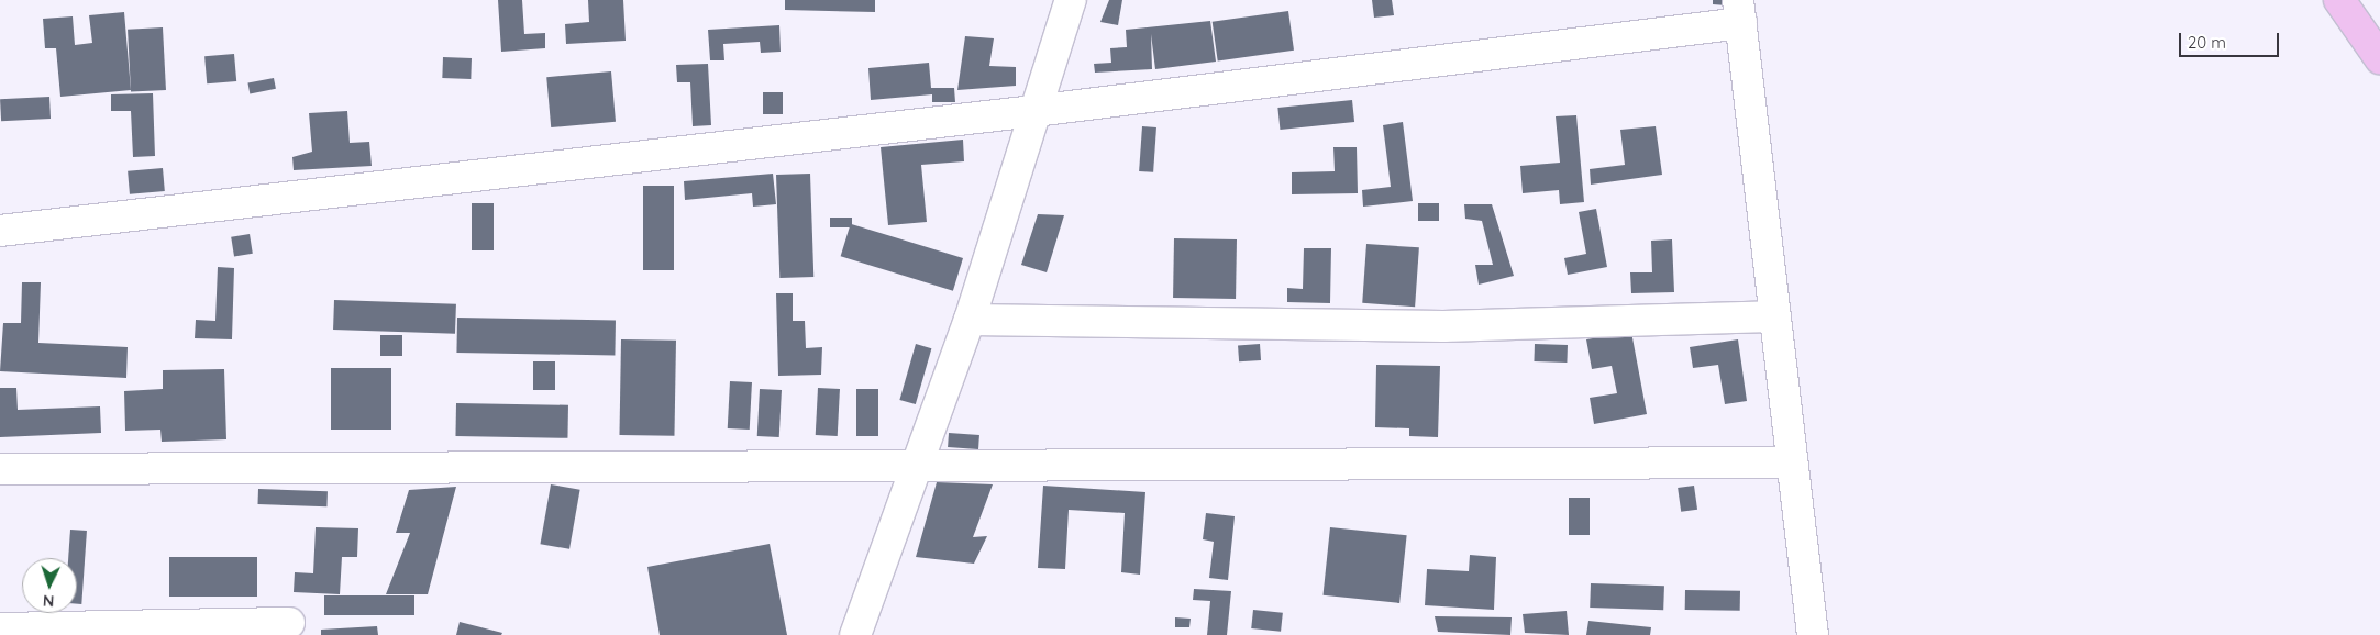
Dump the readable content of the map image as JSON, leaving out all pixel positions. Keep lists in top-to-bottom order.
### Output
{
  "scale_bar": "20 m",
  "north": "bottom"
}
